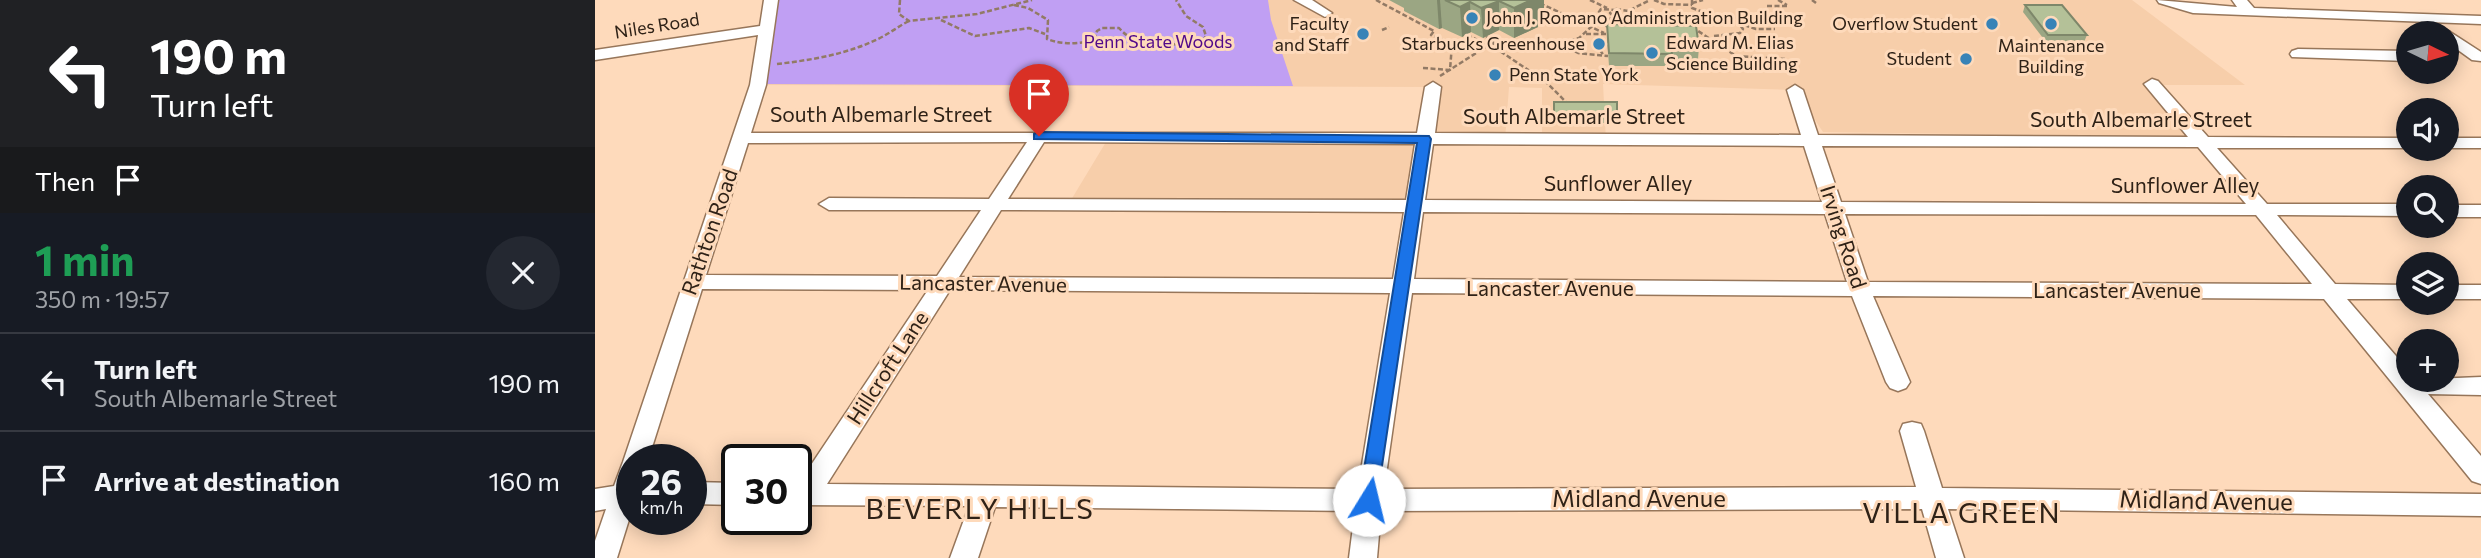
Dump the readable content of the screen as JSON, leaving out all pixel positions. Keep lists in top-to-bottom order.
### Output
{
  "streets": {
    "street": [
      "Niles Road",
      "South Albemarle Street",
      "Sunflower Alley",
      "Rathton Road",
      "Irving Road",
      "Lancaster Avenue",
      "Hillcroft Lane",
      "Midland Avenue"
    ]
  },
  "crossings": [
    ["Niles Road", "Rathton Road"],
    ["South Albemarle Street", "Rathton Road"],
    ["South Albemarle Street", "Irving Road"],
    ["South Albemarle Street", "Hillcroft Lane"],
    ["Sunflower Alley", "Irving Road"],
    ["Sunflower Alley", "Hillcroft Lane"],
    ["Rathton Road", "Lancaster Avenue"],
    ["Irving Road", "Lancaster Avenue"],
    ["Lancaster Avenue", "Hillcroft Lane"]
  ],
  "districts": ["BEVERLY HILLS", "VILLA GREEN"],
  "parks": ["Penn State Woods"],
  "places": [
    "John J. Romano Administration Building",
    "Overflow Student",
    "Maintenance Building",
    "Faculty and Staff",
    "Starbucks Greenhouse",
    "Edward M. Elias Science Building",
    "Student",
    "Penn State York"
  ],
  "north": "right",
  "page": {
    "turn": ["190 m", "Turn left"],
    "map_buttons": "+",
    "then": "Then",
    "heading": ["1 min", "350 m · 19:57"],
    "list": [
      {
        "name": "Turn left",
        "note": "South Albemarle Street",
        "value": "190 m"
      },
      {
        "name": "Arrive at destination",
        "value": "160 m"
      }
    ],
    "speed": "26 km/h",
    "limit": "30"
  }
}
